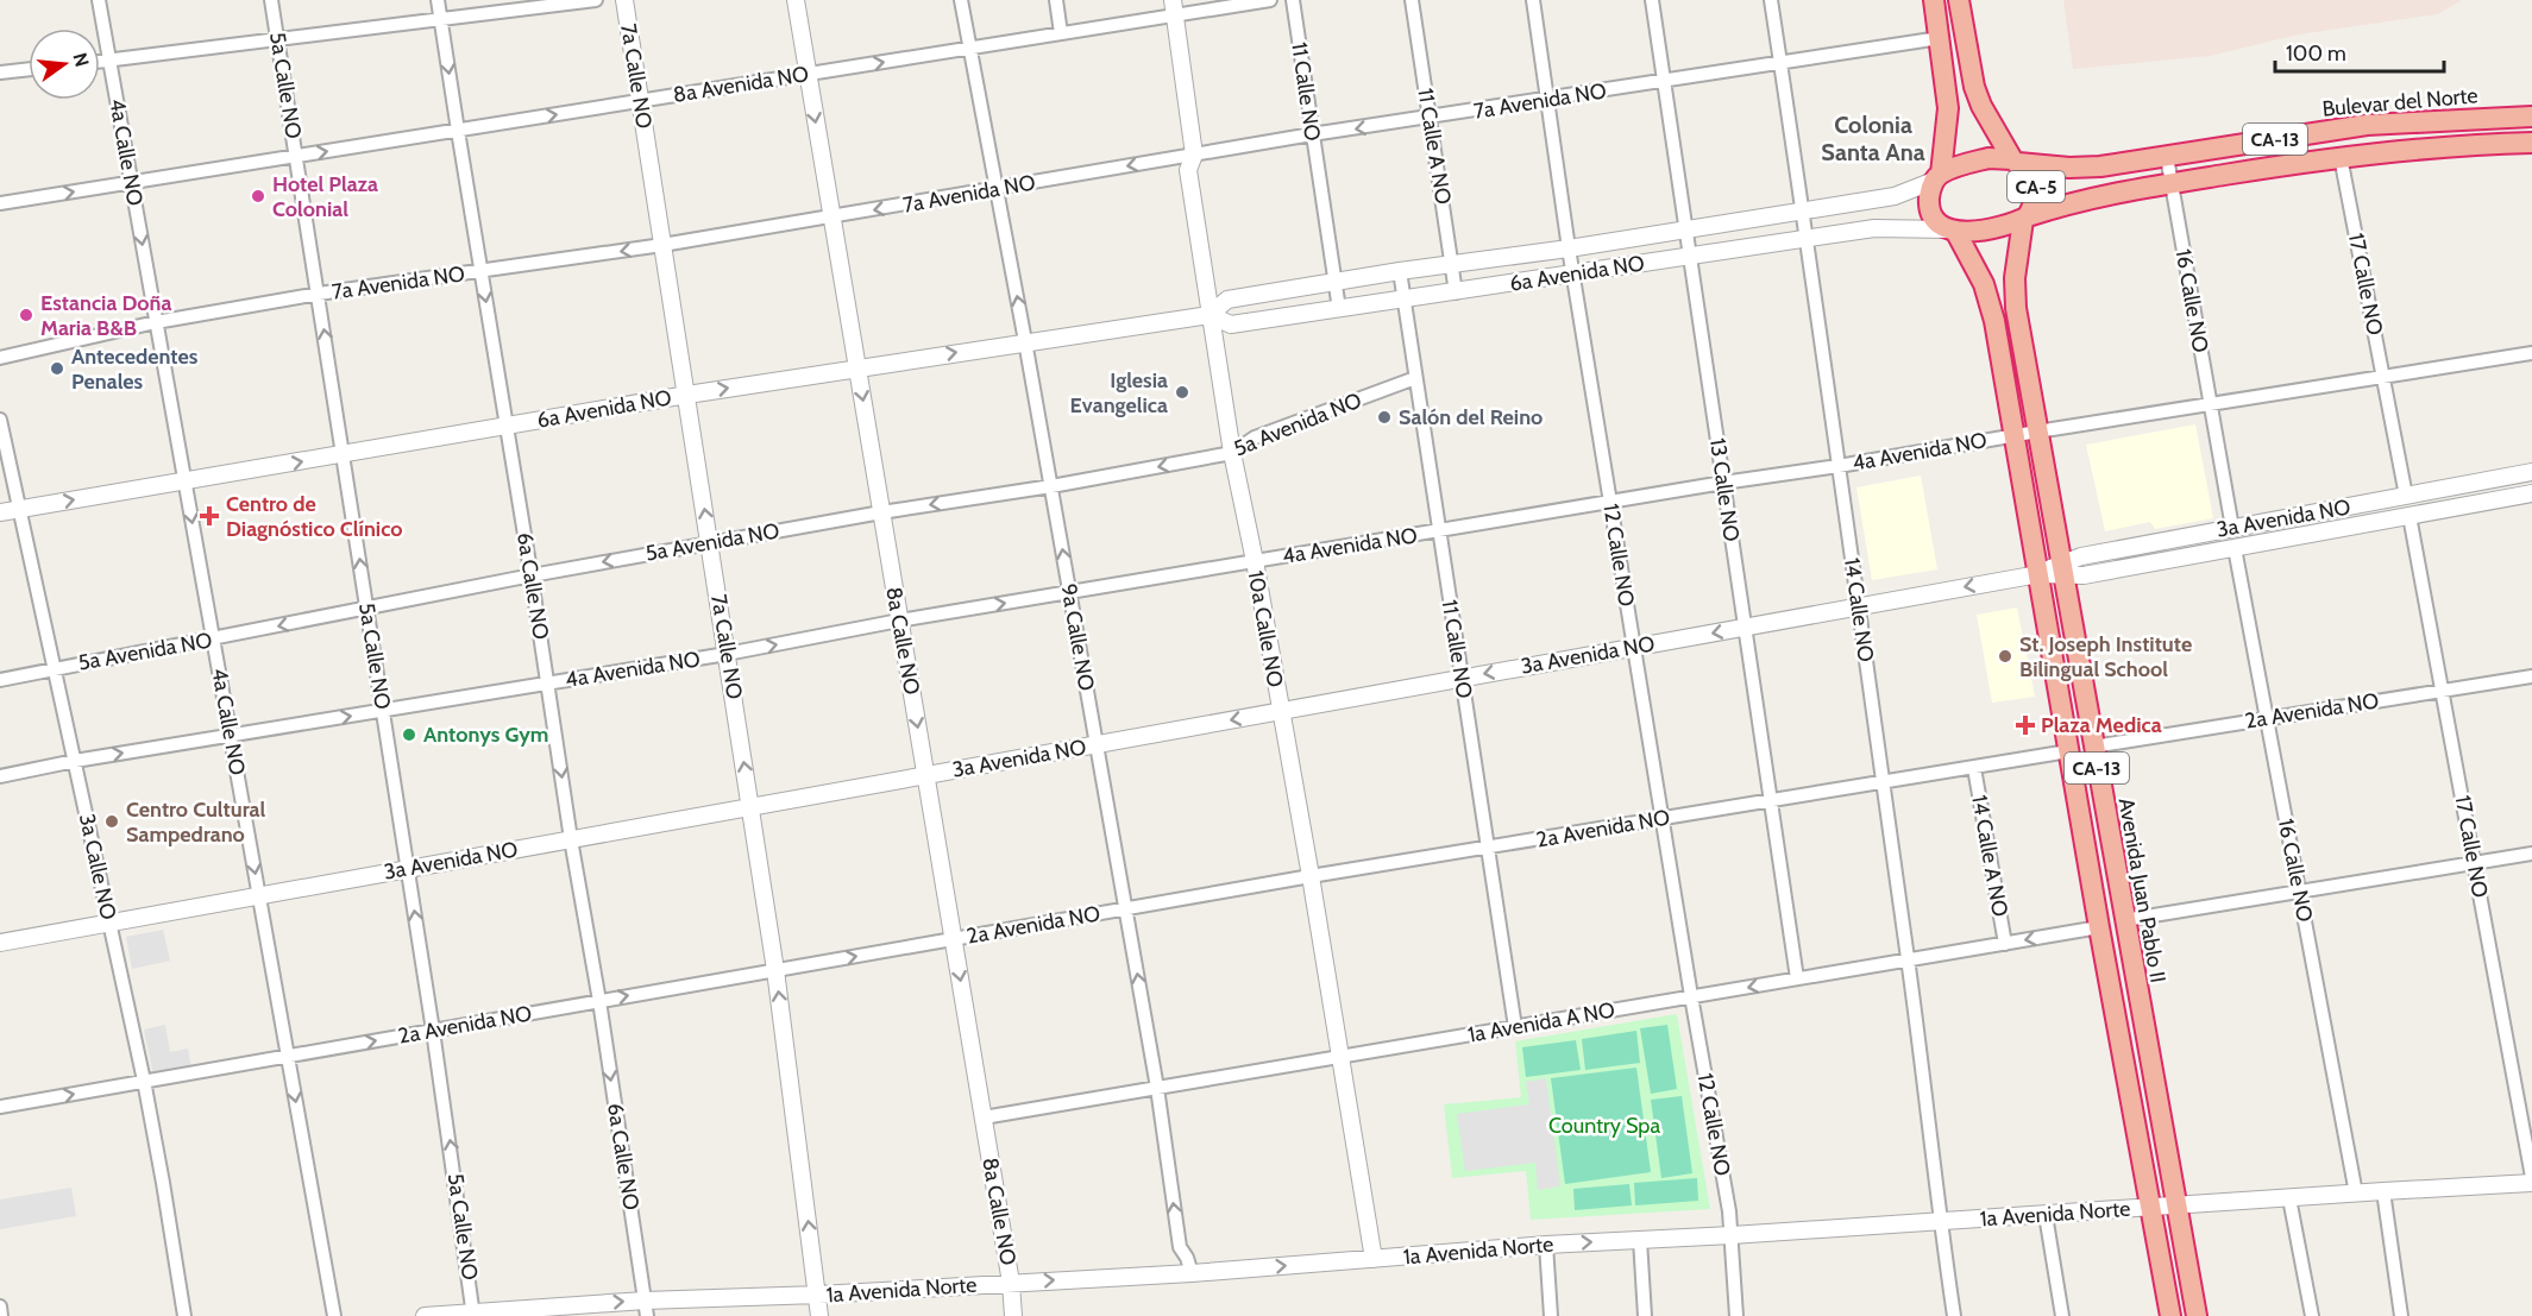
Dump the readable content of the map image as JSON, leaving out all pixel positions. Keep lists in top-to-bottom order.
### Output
{
  "streets": {
    "highway": [
      "Bulevar del Norte",
      "CA-13",
      "CA-5",
      "Avenida Juan Pablo II"
    ],
    "street": [
      "7a Calle NO",
      "8a Avenida NO",
      "5a Calle NO",
      "11 Calle NO",
      "7a Avenida NO",
      "11 Calle A NO",
      "4a Calle NO",
      "6a Avenida NO",
      "17 Calle NO",
      "16 Calle NO",
      "5a Avenida NO",
      "4a Avenida NO",
      "13 Calle NO",
      "3a Avenida NO",
      "12 Calle NO",
      "6a Calle NO",
      "14 Calle NO",
      "10a Calle NO",
      "9a Calle NO",
      "8a Calle NO",
      "2a Avenida NO",
      "14 Calle A NO",
      "3a Calle NO",
      "1a Avenida A NO",
      "1a Avenida Norte"
    ]
  },
  "crossings": [
    ["7a Calle NO", "8a Avenida NO"],
    ["7a Calle NO", "7a Avenida NO"],
    ["7a Calle NO", "6a Avenida NO"],
    ["7a Calle NO", "5a Avenida NO"],
    ["7a Calle NO", "4a Avenida NO"],
    ["7a Calle NO", "3a Avenida NO"],
    ["7a Calle NO", "2a Avenida NO"],
    ["7a Calle NO", "1a Avenida Norte"],
    ["8a Avenida NO", "5a Calle NO"],
    ["8a Avenida NO", "4a Calle NO"],
    ["8a Avenida NO", "6a Calle NO"],
    ["8a Avenida NO", "10a Calle NO"],
    ["8a Avenida NO", "9a Calle NO"],
    ["8a Avenida NO", "8a Calle NO"],
    ["5a Calle NO", "7a Avenida NO"],
    ["5a Calle NO", "6a Avenida NO"],
    ["5a Calle NO", "5a Avenida NO"],
    ["5a Calle NO", "4a Avenida NO"],
    ["5a Calle NO", "3a Avenida NO"],
    ["5a Calle NO", "2a Avenida NO"],
    ["5a Calle NO", "1a Avenida Norte"],
    ["11 Calle NO", "7a Avenida NO"],
    ["11 Calle NO", "6a Avenida NO"],
    ["11 Calle NO", "5a Avenida NO"],
    ["11 Calle NO", "4a Avenida NO"],
    ["11 Calle NO", "3a Avenida NO"],
    ["11 Calle NO", "2a Avenida NO"],
    ["11 Calle NO", "1a Avenida A NO"],
    ["7a Avenida NO", "11 Calle A NO"],
    ["7a Avenida NO", "4a Calle NO"],
    ["7a Avenida NO", "13 Calle NO"],
    ["7a Avenida NO", "12 Calle NO"],
    ["7a Avenida NO", "6a Calle NO"],
    ["7a Avenida NO", "14 Calle NO"],
    ["7a Avenida NO", "10a Calle NO"],
    ["7a Avenida NO", "9a Calle NO"],
    ["7a Avenida NO", "8a Calle NO"],
    ["Bulevar del Norte", "CA-13"],
    ["Bulevar del Norte", "CA-5"],
    ["Bulevar del Norte", "6a Avenida NO"],
    ["Bulevar del Norte", "16 Calle NO"],
    ["Bulevar del Norte", "Avenida Juan Pablo II"],
    ["CA-13", "CA-5"],
    ["CA-13", "6a Avenida NO"],
    ["CA-13", "17 Calle NO"],
    ["CA-13", "16 Calle NO"],
    ["CA-13", "4a Avenida NO"],
    ["CA-13", "3a Avenida NO"],
    ["CA-13", "2a Avenida NO"],
    ["CA-13", "Avenida Juan Pablo II"],
    ["CA-13", "1a Avenida A NO"],
    ["CA-13", "1a Avenida Norte"],
    ["11 Calle A NO", "6a Avenida NO"],
    ["4a Calle NO", "6a Avenida NO"],
    ["4a Calle NO", "5a Avenida NO"],
    ["4a Calle NO", "4a Avenida NO"],
    ["4a Calle NO", "3a Avenida NO"],
    ["4a Calle NO", "2a Avenida NO"],
    ["CA-5", "6a Avenida NO"],
    ["CA-5", "Avenida Juan Pablo II"],
    ["6a Avenida NO", "13 Calle NO"],
    ["6a Avenida NO", "12 Calle NO"],
    ["6a Avenida NO", "6a Calle NO"],
    ["6a Avenida NO", "14 Calle NO"],
    ["6a Avenida NO", "10a Calle NO"],
    ["6a Avenida NO", "9a Calle NO"],
    ["6a Avenida NO", "8a Calle NO"],
    ["6a Avenida NO", "3a Calle NO"],
    ["6a Avenida NO", "Avenida Juan Pablo II"],
    ["17 Calle NO", "4a Avenida NO"],
    ["17 Calle NO", "3a Avenida NO"],
    ["17 Calle NO", "2a Avenida NO"],
    ["16 Calle NO", "4a Avenida NO"],
    ["16 Calle NO", "3a Avenida NO"],
    ["16 Calle NO", "2a Avenida NO"],
    ["16 Calle NO", "1a Avenida Norte"],
    ["5a Avenida NO", "6a Calle NO"],
    ["5a Avenida NO", "10a Calle NO"],
    ["5a Avenida NO", "9a Calle NO"],
    ["5a Avenida NO", "8a Calle NO"],
    ["5a Avenida NO", "3a Calle NO"],
    ["4a Avenida NO", "13 Calle NO"],
    ["4a Avenida NO", "12 Calle NO"],
    ["4a Avenida NO", "6a Calle NO"],
    ["4a Avenida NO", "14 Calle NO"],
    ["4a Avenida NO", "10a Calle NO"],
    ["4a Avenida NO", "9a Calle NO"],
    ["4a Avenida NO", "8a Calle NO"],
    ["4a Avenida NO", "3a Calle NO"],
    ["4a Avenida NO", "Avenida Juan Pablo II"],
    ["13 Calle NO", "3a Avenida NO"],
    ["13 Calle NO", "2a Avenida NO"],
    ["13 Calle NO", "1a Avenida A NO"],
    ["3a Avenida NO", "12 Calle NO"],
    ["3a Avenida NO", "6a Calle NO"],
    ["3a Avenida NO", "14 Calle NO"],
    ["3a Avenida NO", "10a Calle NO"],
    ["3a Avenida NO", "9a Calle NO"],
    ["3a Avenida NO", "8a Calle NO"],
    ["3a Avenida NO", "3a Calle NO"],
    ["3a Avenida NO", "Avenida Juan Pablo II"],
    ["12 Calle NO", "2a Avenida NO"],
    ["12 Calle NO", "1a Avenida A NO"],
    ["12 Calle NO", "1a Avenida Norte"],
    ["6a Calle NO", "2a Avenida NO"],
    ["6a Calle NO", "1a Avenida Norte"],
    ["14 Calle NO", "2a Avenida NO"],
    ["14 Calle NO", "1a Avenida A NO"],
    ["14 Calle NO", "1a Avenida Norte"],
    ["10a Calle NO", "2a Avenida NO"],
    ["10a Calle NO", "1a Avenida A NO"],
    ["10a Calle NO", "1a Avenida Norte"],
    ["9a Calle NO", "2a Avenida NO"],
    ["9a Calle NO", "1a Avenida A NO"],
    ["9a Calle NO", "1a Avenida Norte"],
    ["8a Calle NO", "2a Avenida NO"],
    ["8a Calle NO", "1a Avenida A NO"],
    ["8a Calle NO", "1a Avenida Norte"],
    ["2a Avenida NO", "14 Calle A NO"],
    ["2a Avenida NO", "3a Calle NO"],
    ["2a Avenida NO", "Avenida Juan Pablo II"],
    ["14 Calle A NO", "1a Avenida A NO"],
    ["Avenida Juan Pablo II", "1a Avenida Norte"]
  ],
  "one_way": [
    "7a Calle NO",
    "8a Avenida NO",
    "5a Calle NO",
    "4a Calle NO",
    "5a Avenida NO",
    "6a Calle NO",
    "9a Calle NO",
    "8a Calle NO"
  ],
  "districts": ["Colonia Santa Ana"],
  "parks": ["Country Spa"],
  "places": {
    "other": [
      "Hotel Plaza Colonial",
      "Estancia Doña Maria B&B",
      "Antecedentes Penales",
      "Iglesia Evangelica",
      "Salón del Reino",
      "St. Joseph Institute Bilingual School",
      "Antonys Gym",
      "Centro Cultural Sampedrano"
    ],
    "health": ["Centro de Diagnóstico Clínico", "Plaza Medica"]
  },
  "scale_bar": "100 m",
  "north": "right"
}
